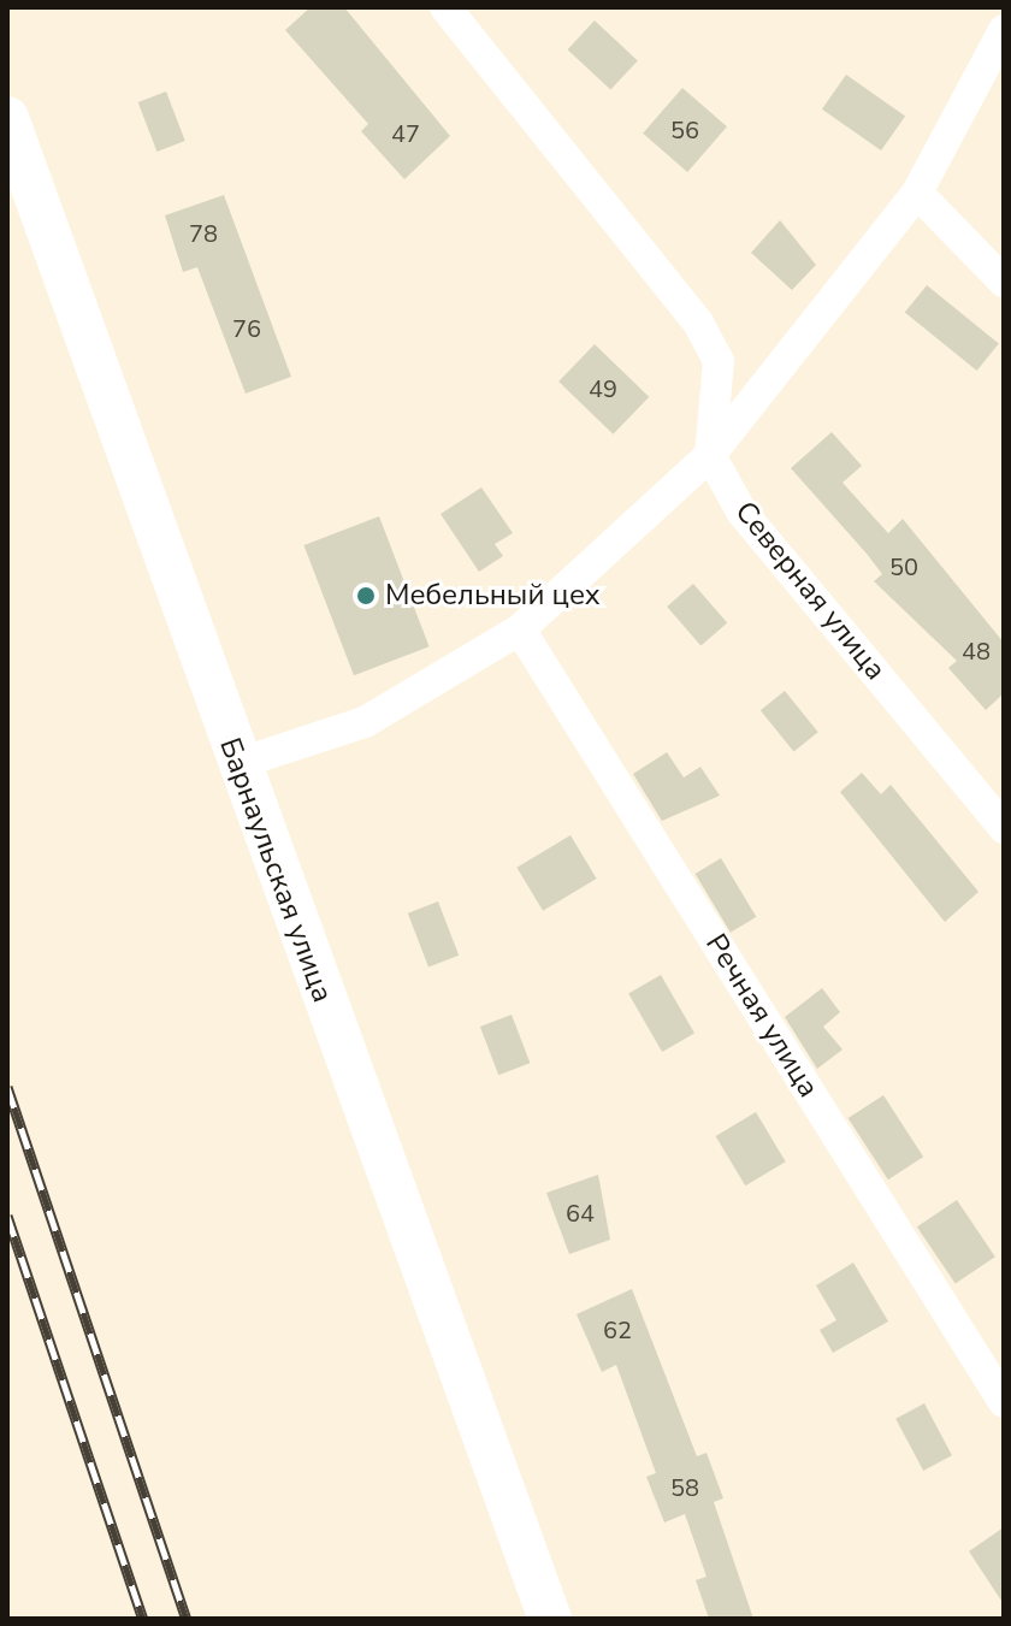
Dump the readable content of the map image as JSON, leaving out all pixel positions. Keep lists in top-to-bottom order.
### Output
{
  "streets": {
    "street": ["Северная улица", "Барнаульская улица", "Речная улица"]
  },
  "places": ["Мебельный цех"],
  "house_numbers": [
    "56",
    "47",
    "78",
    "76",
    "49",
    "50",
    "48",
    "64",
    "62",
    "58"
  ]
}
